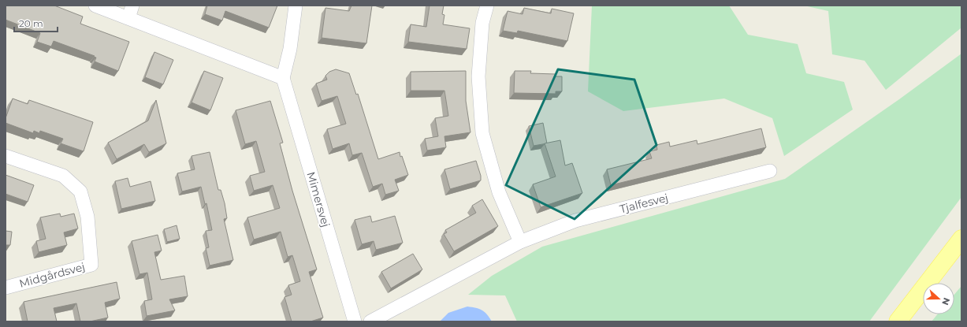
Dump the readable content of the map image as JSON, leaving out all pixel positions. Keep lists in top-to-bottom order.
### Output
{
  "streets": {
    "street": ["Mimersvej", "Tjalfesvej", "Midgårdsvej"]
  },
  "scale_bar": "20 m",
  "north": "right"
}
